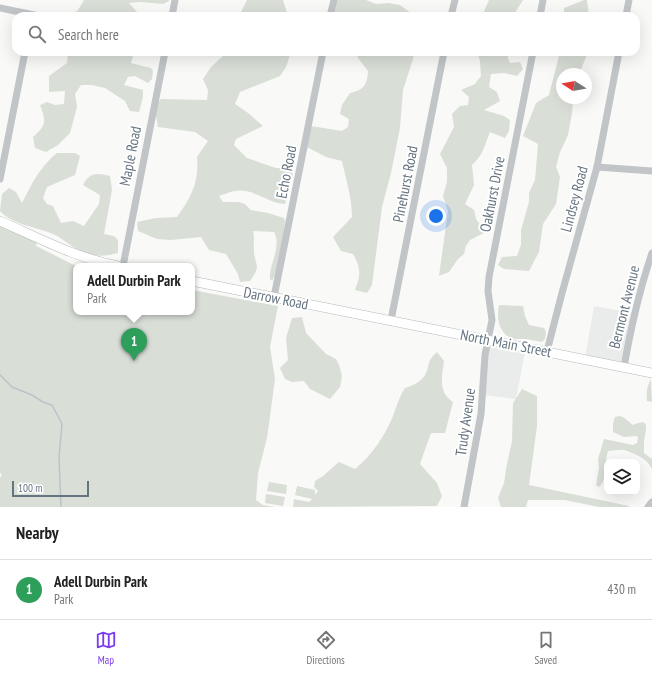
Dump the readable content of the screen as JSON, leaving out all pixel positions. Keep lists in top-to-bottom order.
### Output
{
  "streets": {
    "main road": ["Darrow Road", "North Main Street"],
    "street": [
      "Maple Road",
      "Echo Road",
      "Pinehurst Road",
      "Oakhurst Drive",
      "Lindsey Road",
      "Bermont Avenue",
      "Trudy Avenue"
    ]
  },
  "crossings": [
    ["Echo Road", "Darrow Road"],
    ["Pinehurst Road", "North Main Street"],
    ["Oakhurst Drive", "North Main Street"],
    ["Oakhurst Drive", "Trudy Avenue"],
    ["Lindsey Road", "North Main Street"],
    ["Darrow Road", "North Main Street"],
    ["Bermont Avenue", "North Main Street"],
    ["North Main Street", "Trudy Avenue"]
  ],
  "scale_bar": "100 m",
  "north": "left",
  "page": {
    "search": "Search here",
    "popup": ["Adell Durbin Park", "Park"],
    "pins": "1",
    "scale": "100 m",
    "heading": "Nearby",
    "list": [
      {
        "mark": "1",
        "name": "Adell Durbin Park",
        "note": "Park",
        "value": "430 m"
      }
    ],
    "nav": ["Map", "Directions", "Saved"]
  }
}
